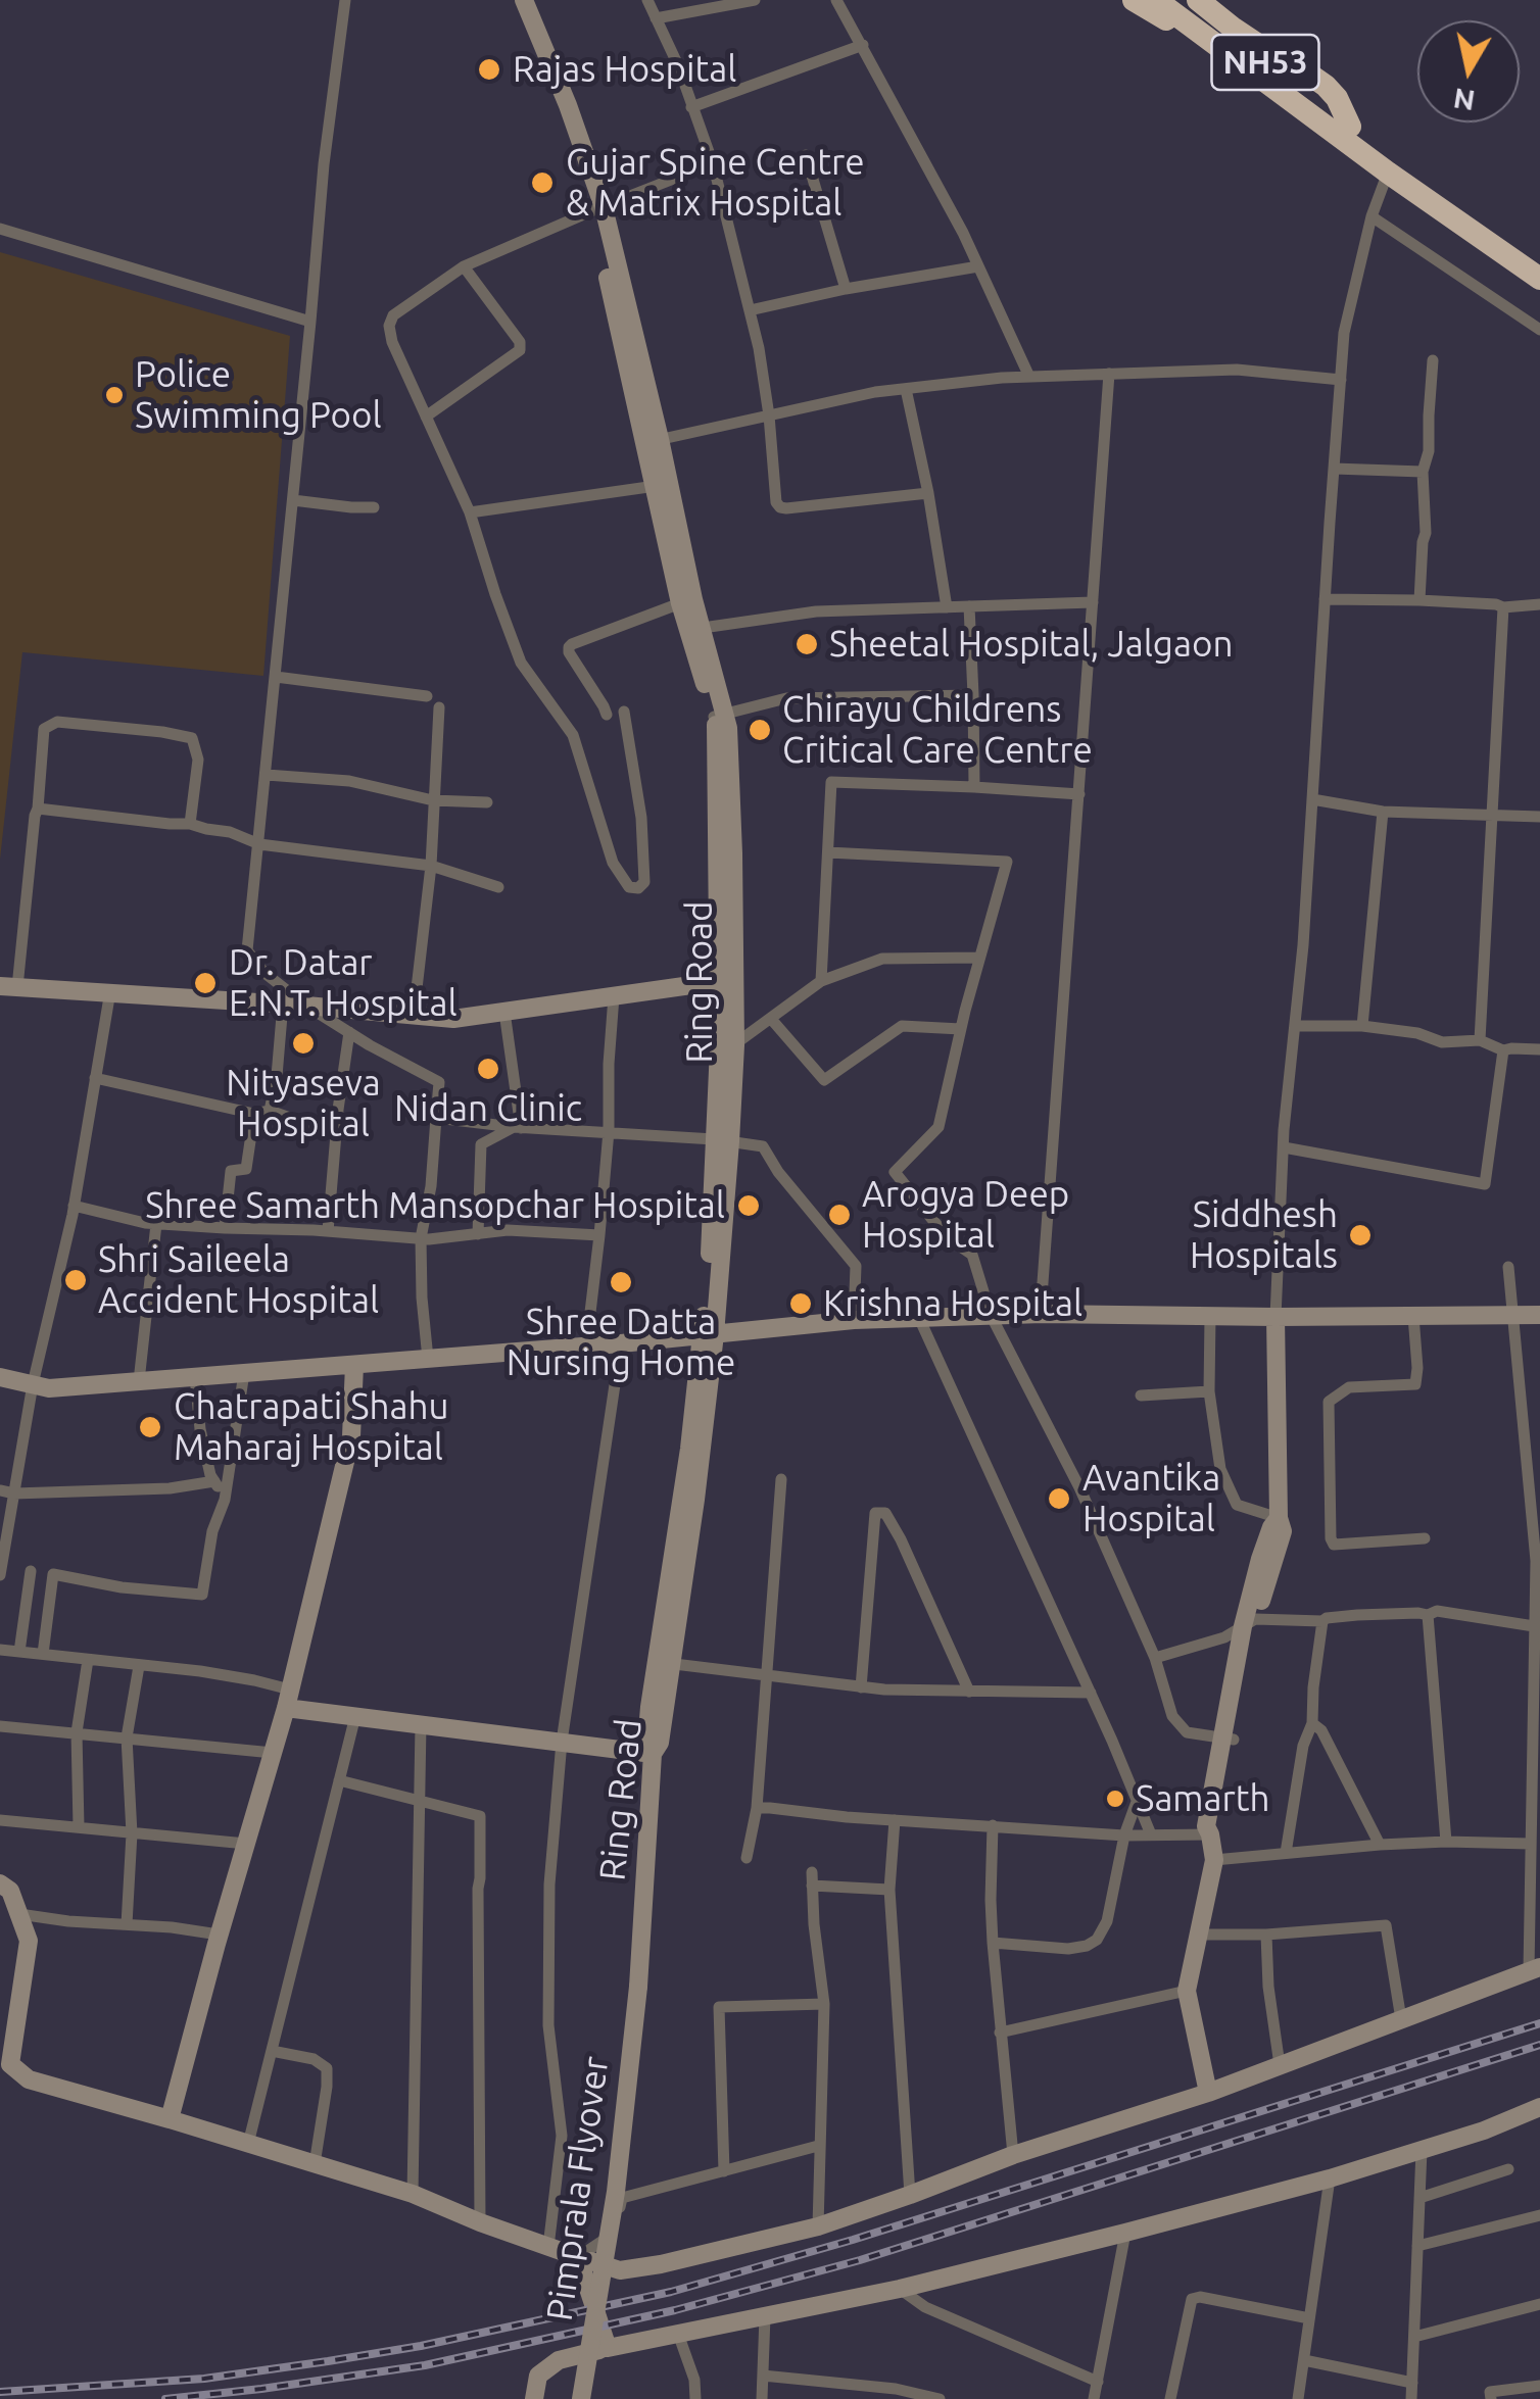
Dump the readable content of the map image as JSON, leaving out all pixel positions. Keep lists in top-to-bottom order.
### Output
{
  "streets": {
    "highway": ["NH53"],
    "main road": ["Ring Road", "Pimprala Flyover"]
  },
  "crossings": [
    ["Ring Road", "Pimprala Flyover"]
  ],
  "places": [
    "Rajas Hospital",
    "Gujar Spine Centre & Matrix Hospital",
    "Police Swimming Pool",
    "Sheetal Hospital, Jalgaon",
    "Chirayu Childrens Critical Care Centre",
    "Dr. Datar E.N.T. Hospital",
    "Nityaseva Hospital",
    "Nidan Clinic",
    "Shree Samarth Mansopchar Hospital",
    "Arogya Deep Hospital",
    "Siddhesh Hospitals",
    "Shri Saileela Accident Hospital",
    "Shree Datta Nursing Home",
    "Krishna Hospital",
    "Chatrapati Shahu Maharaj Hospital",
    "Avantika Hospital",
    "Samarth"
  ],
  "north": "bottom"
}
